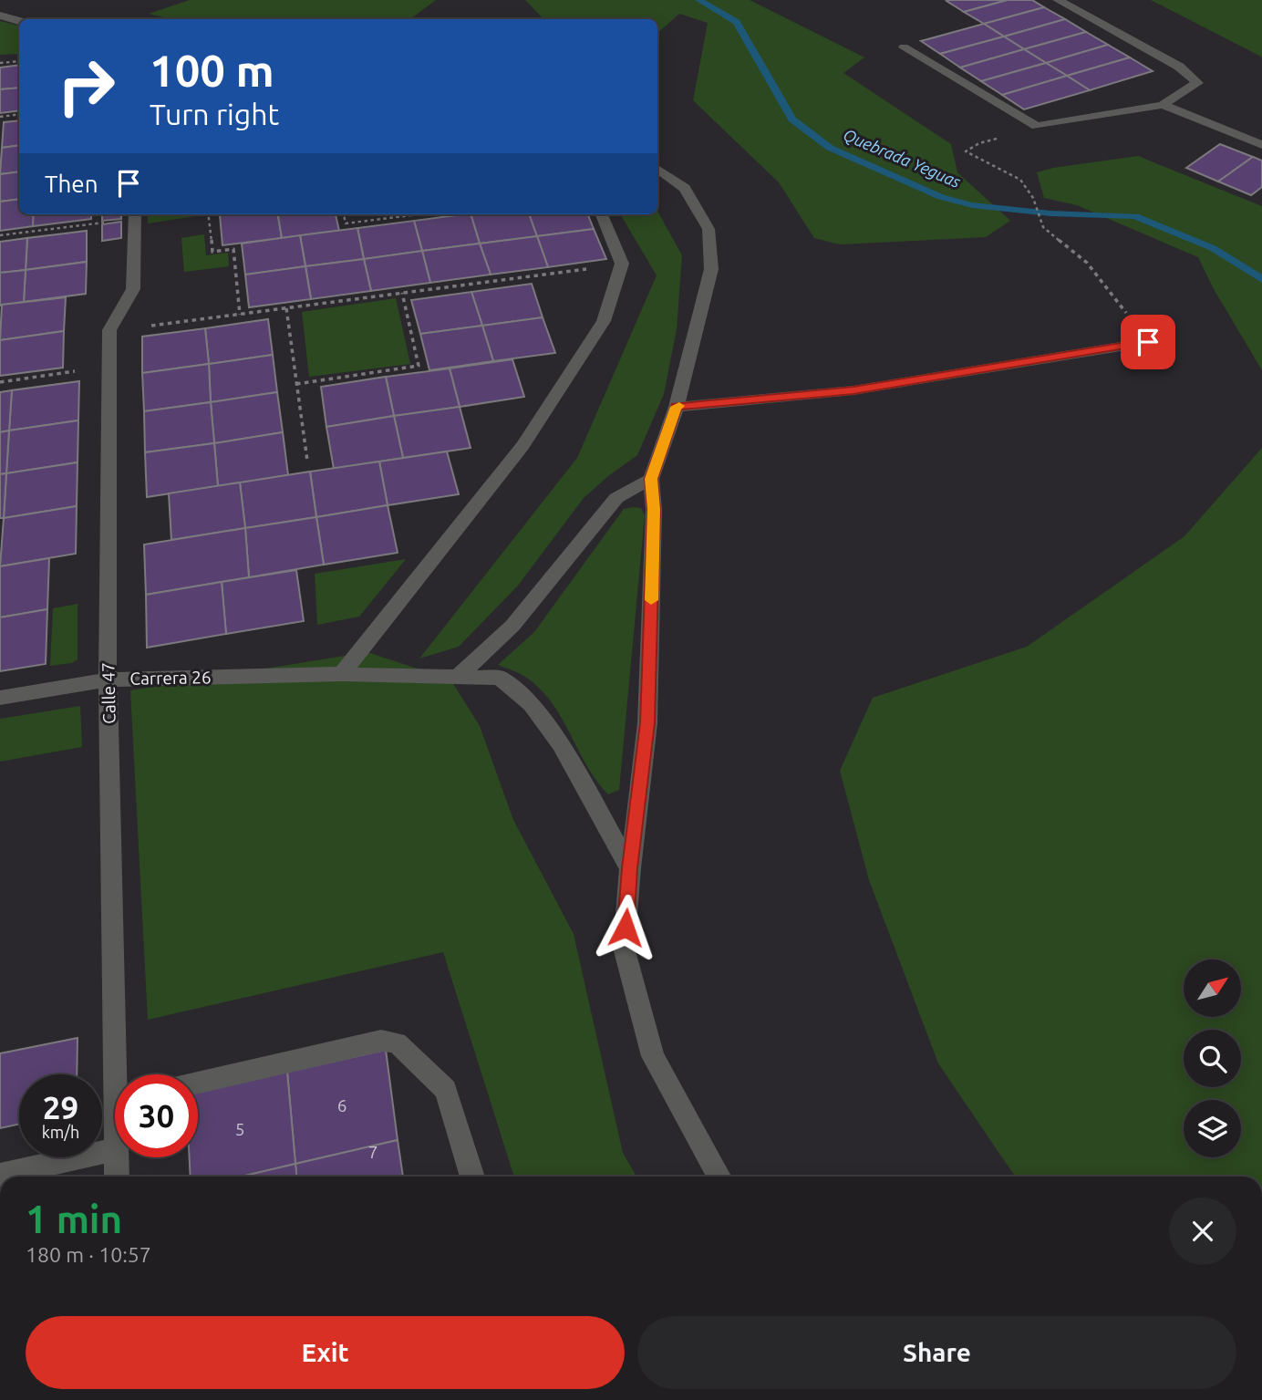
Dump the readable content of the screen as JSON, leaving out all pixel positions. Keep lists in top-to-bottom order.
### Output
{
  "streets": {
    "street": ["Carrera 26", "Calle 47"]
  },
  "crossings": [
    ["Carrera 26", "Calle 47"]
  ],
  "water": ["Quebrada Yeguas"],
  "house_numbers": ["6", "5", "7"],
  "north": "top right",
  "page": {
    "turn": ["100 m", "Turn right"],
    "then": "Then",
    "speed": "29 km/h",
    "limit": "30",
    "heading": ["1 min", "180 m · 10:57"],
    "buttons": ["Exit", "Share"]
  }
}
